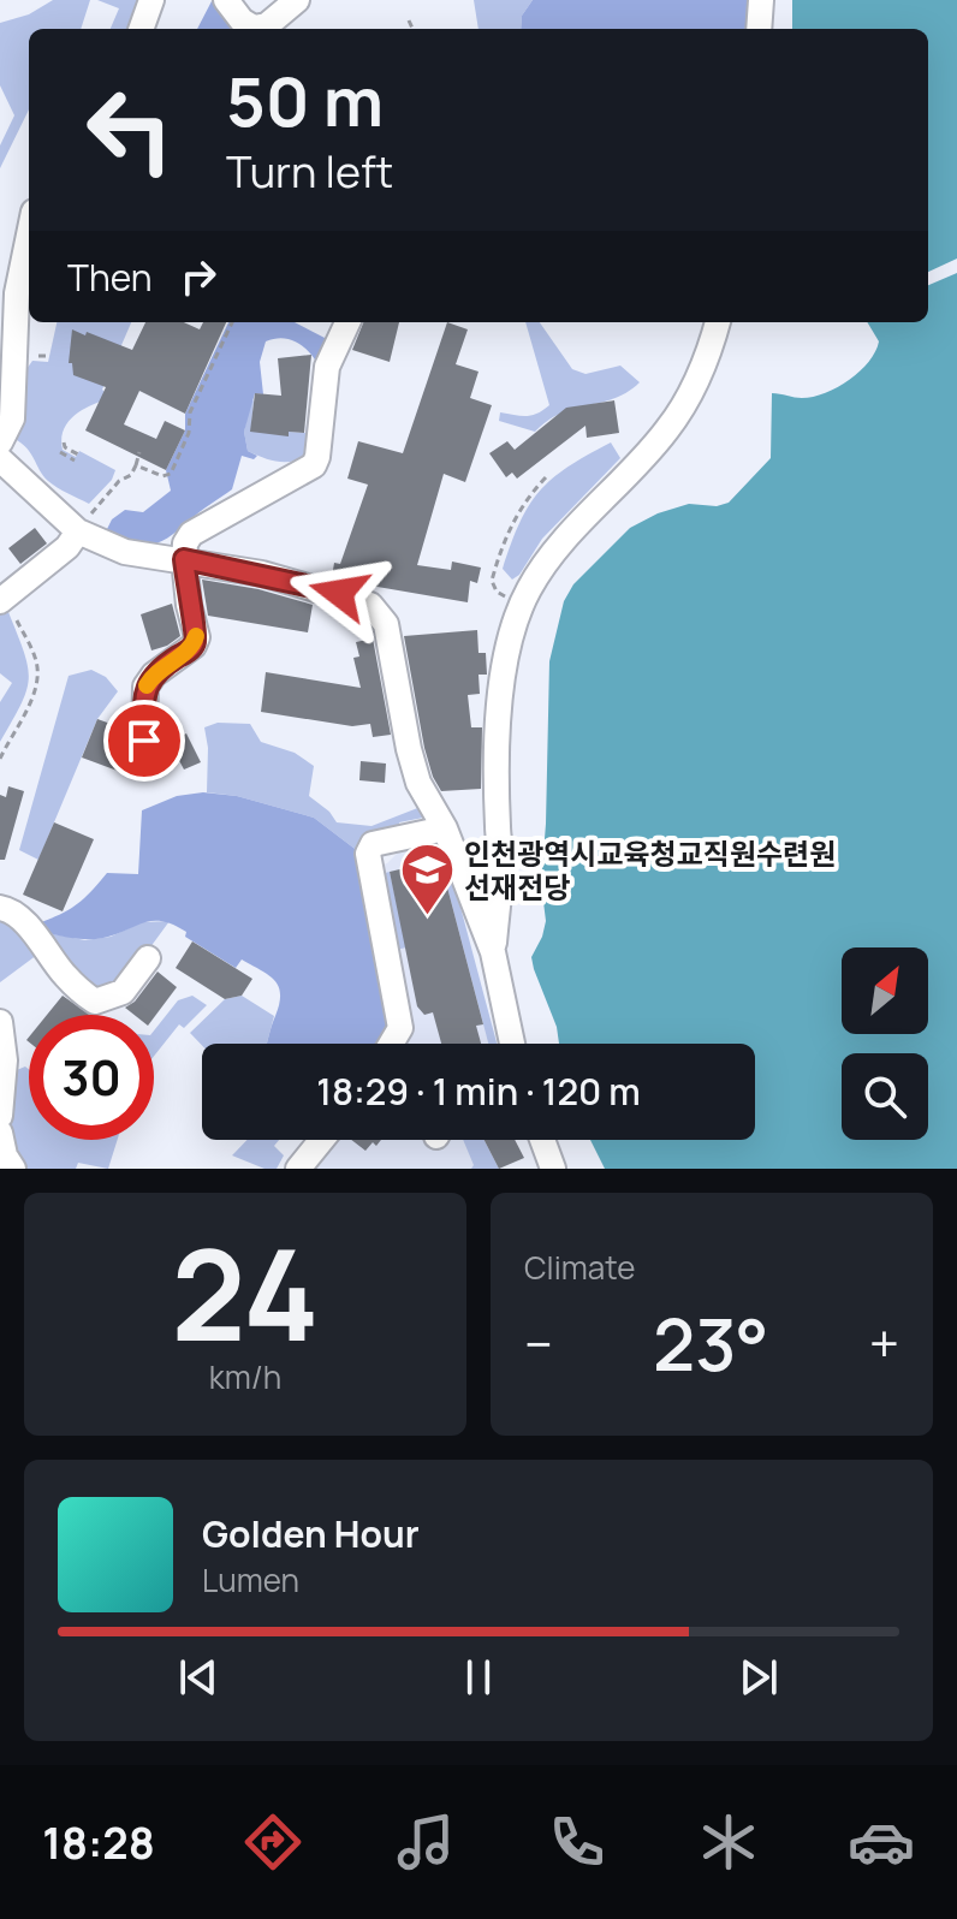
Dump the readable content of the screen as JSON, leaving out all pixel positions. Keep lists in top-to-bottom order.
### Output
{
  "places": {
    "school or university": ["인천광역시교육청교직원수련원 선재전당"]
  },
  "north": "top right",
  "page": {
    "turn": ["50 m", "Turn left"],
    "then": "Then",
    "limit": "30",
    "trip": "18:29 · 1 min · 120 m",
    "tile": [
      ["24", "km/h"],
      "Climate"
    ],
    "heat": ["−", "23°", "+"],
    "song": ["Golden Hour", "Lumen"],
    "tabs": "18:28"
  }
}
